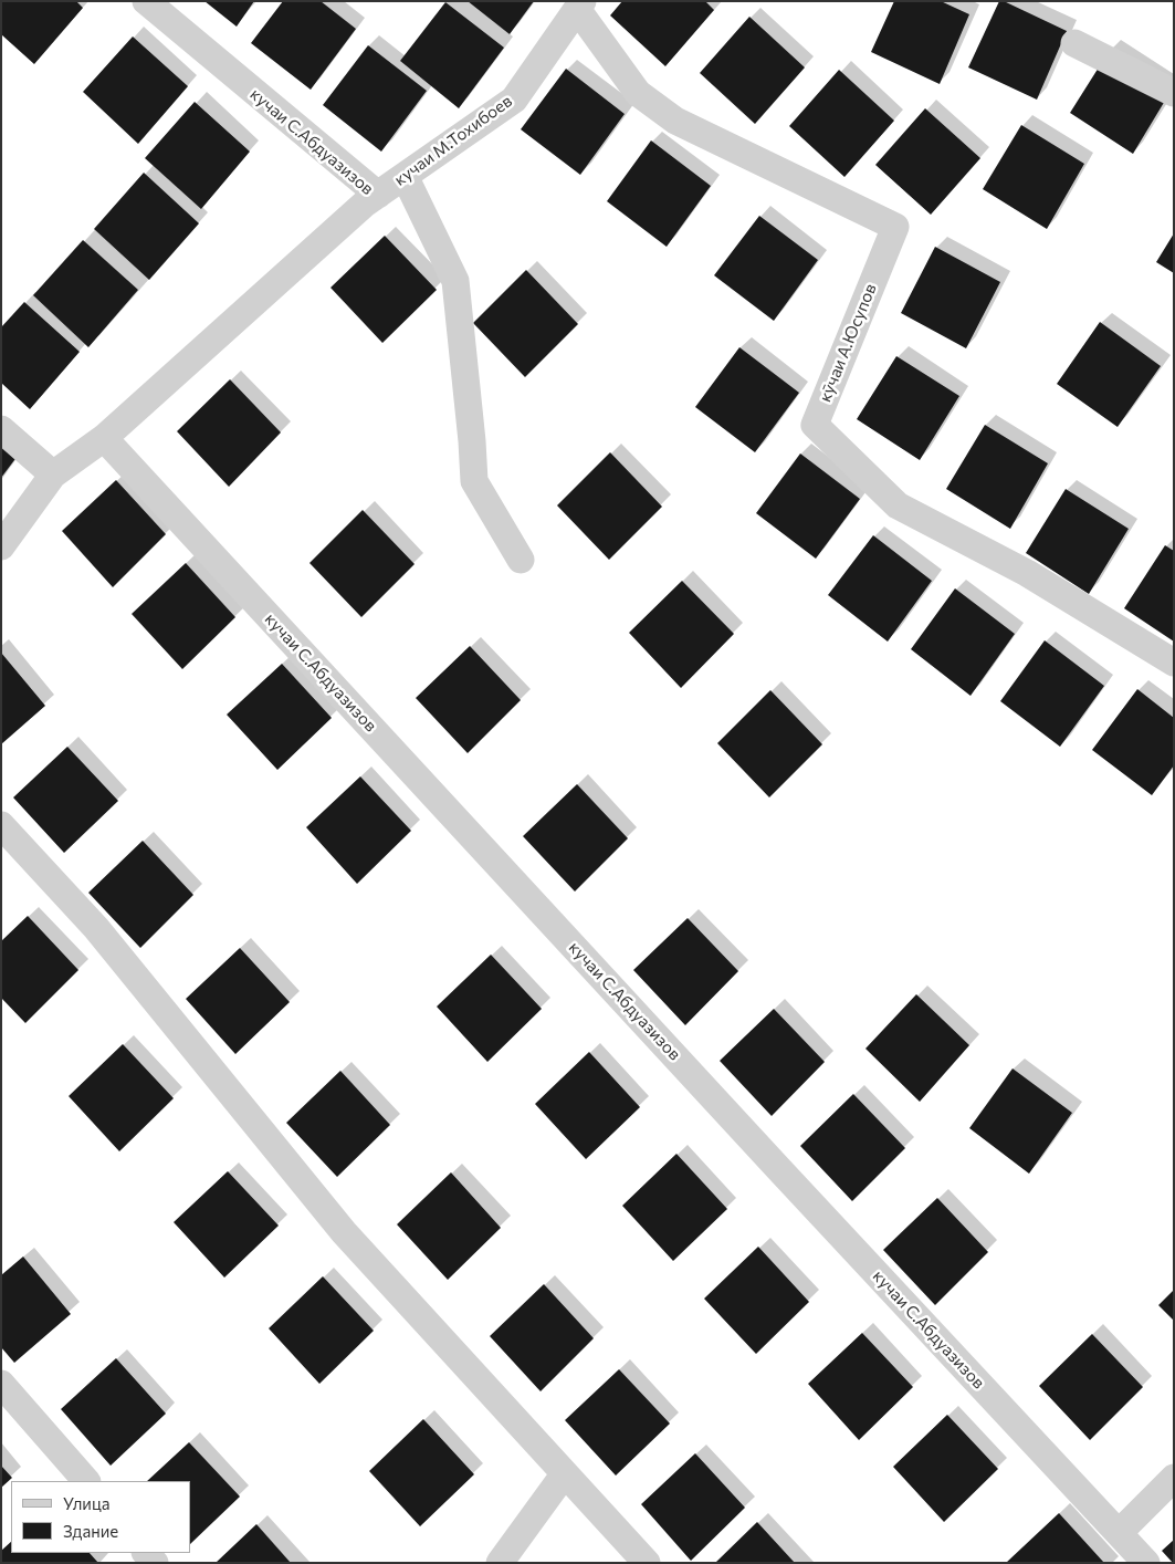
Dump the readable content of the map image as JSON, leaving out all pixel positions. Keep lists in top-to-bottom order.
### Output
{
  "streets": {
    "street": ["кучаи М.Тохибоев", "кучаи С.Абдуазизов", "кӯчаи А.Юсупов"]
  },
  "crossings": [
    ["кучаи М.Тохибоев", "кучаи С.Абдуазизов"],
    ["кучаи М.Тохибоев", "кӯчаи А.Юсупов"]
  ],
  "legend": ["Улица", "Здание"]
}
